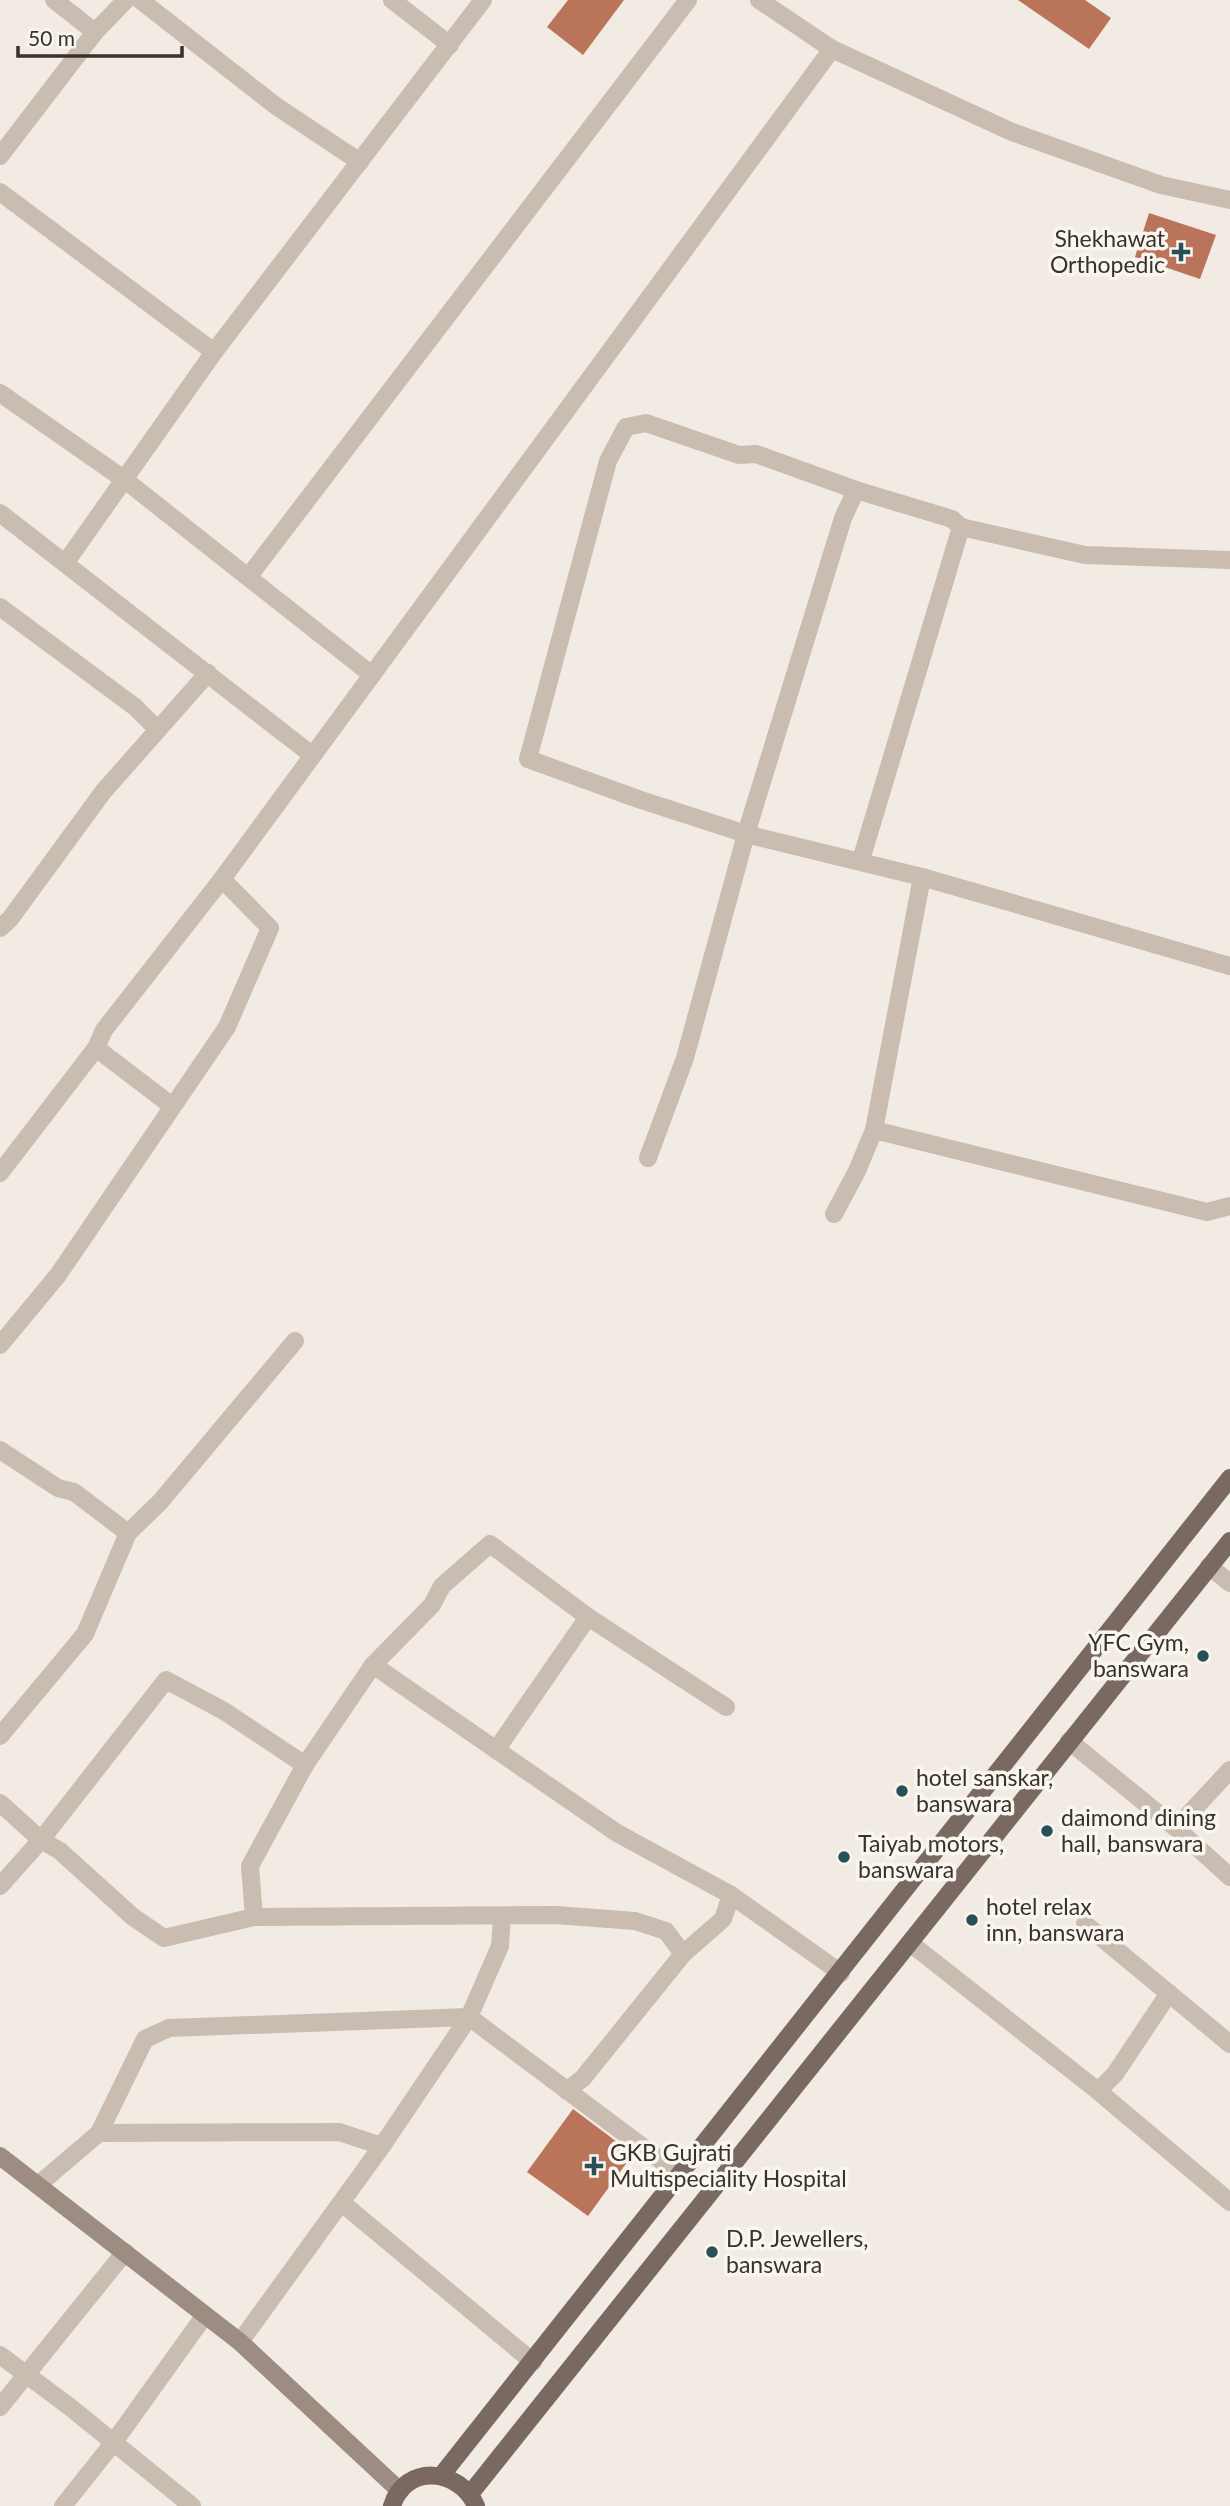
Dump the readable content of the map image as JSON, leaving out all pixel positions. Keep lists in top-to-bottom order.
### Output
{
  "places": {
    "health": ["Shekhawat Orthopedic", "GKB Gujrati Multispeciality Hospital"],
    "other": [
      "YFC Gym, banswara",
      "hotel sanskar, banswara",
      "daimond dining hall, banswara",
      "Taiyab motors, banswara",
      "hotel relax inn, banswara",
      "D.P. Jewellers, banswara"
    ]
  },
  "scale_bar": "50 m"
}
